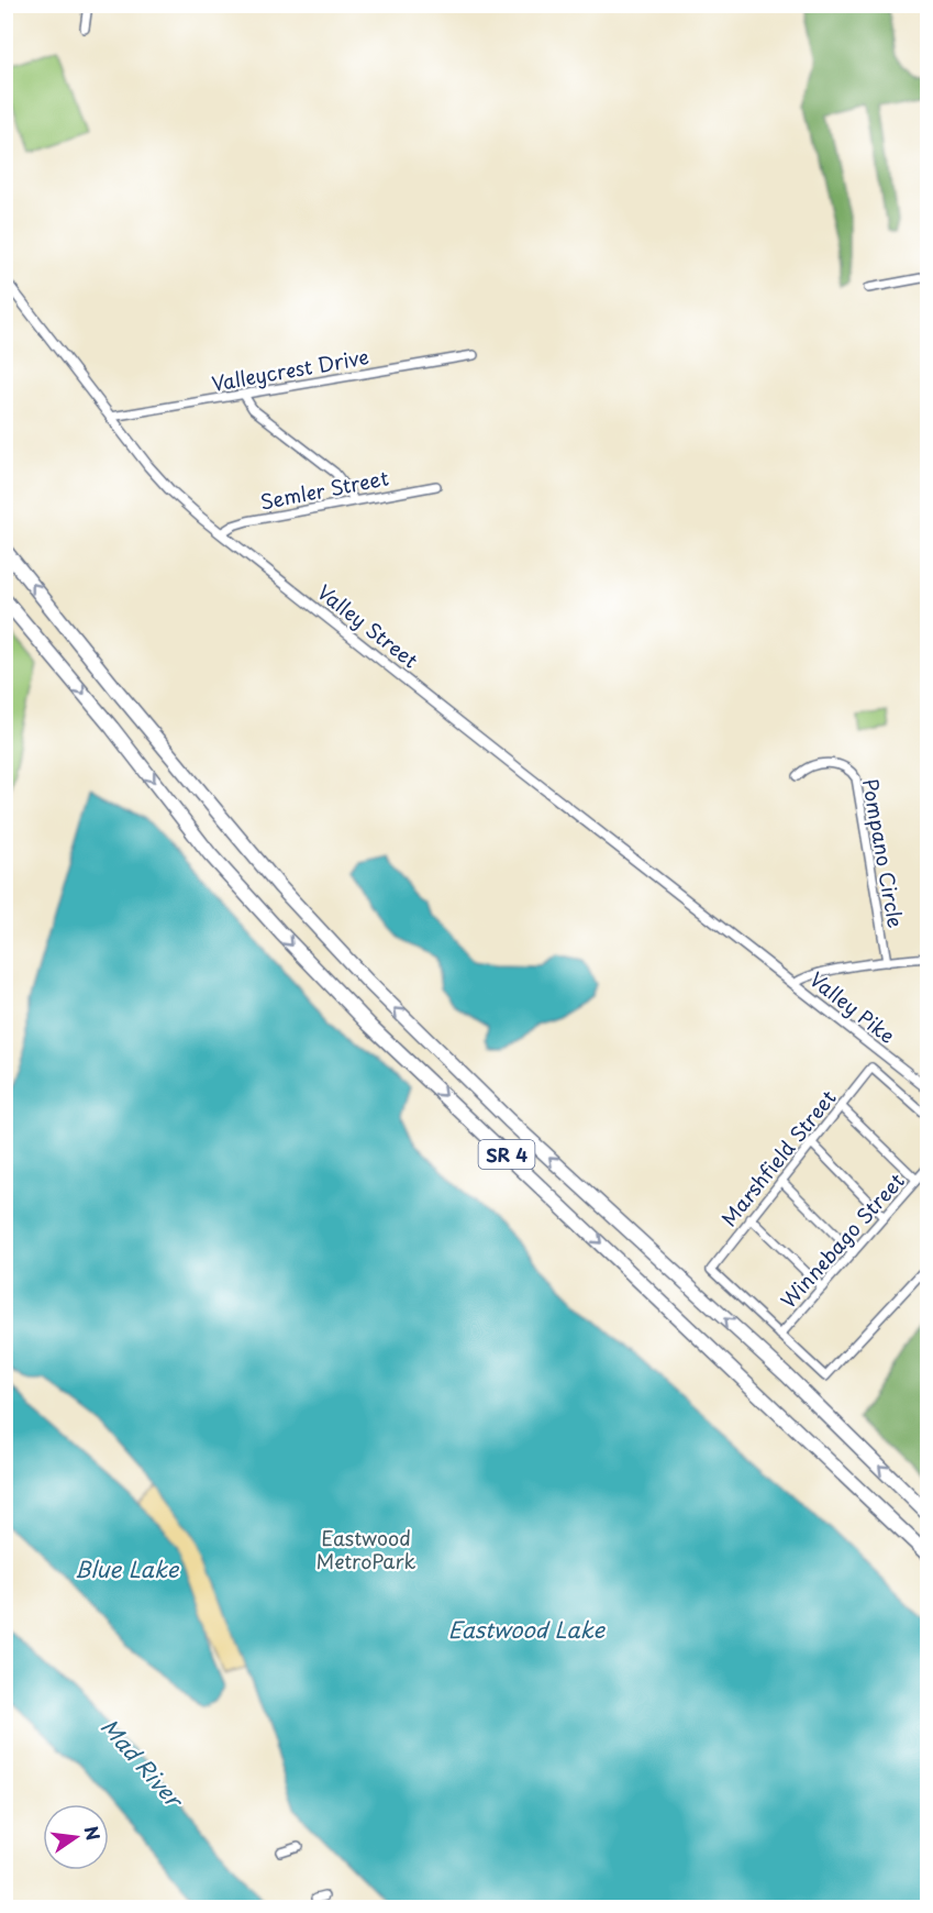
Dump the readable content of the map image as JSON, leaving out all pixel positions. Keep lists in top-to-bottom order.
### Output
{
  "streets": {
    "highway": ["SR 4"],
    "street": [
      "Valleycrest Drive",
      "Semler Street",
      "Valley Street",
      "Pompano Circle",
      "Valley Pike",
      "Marshfield Street",
      "Winnebago Street"
    ]
  },
  "crossings": [
    ["Valleycrest Drive", "Valley Street"],
    ["Semler Street", "Valley Street"],
    ["Valley Street", "Valley Pike"],
    ["Marshfield Street", "Winnebago Street"]
  ],
  "water": ["Blue Lake", "Eastwood Lake", "Mad River"],
  "parks": ["Eastwood MetroPark"],
  "north": "right"
}
